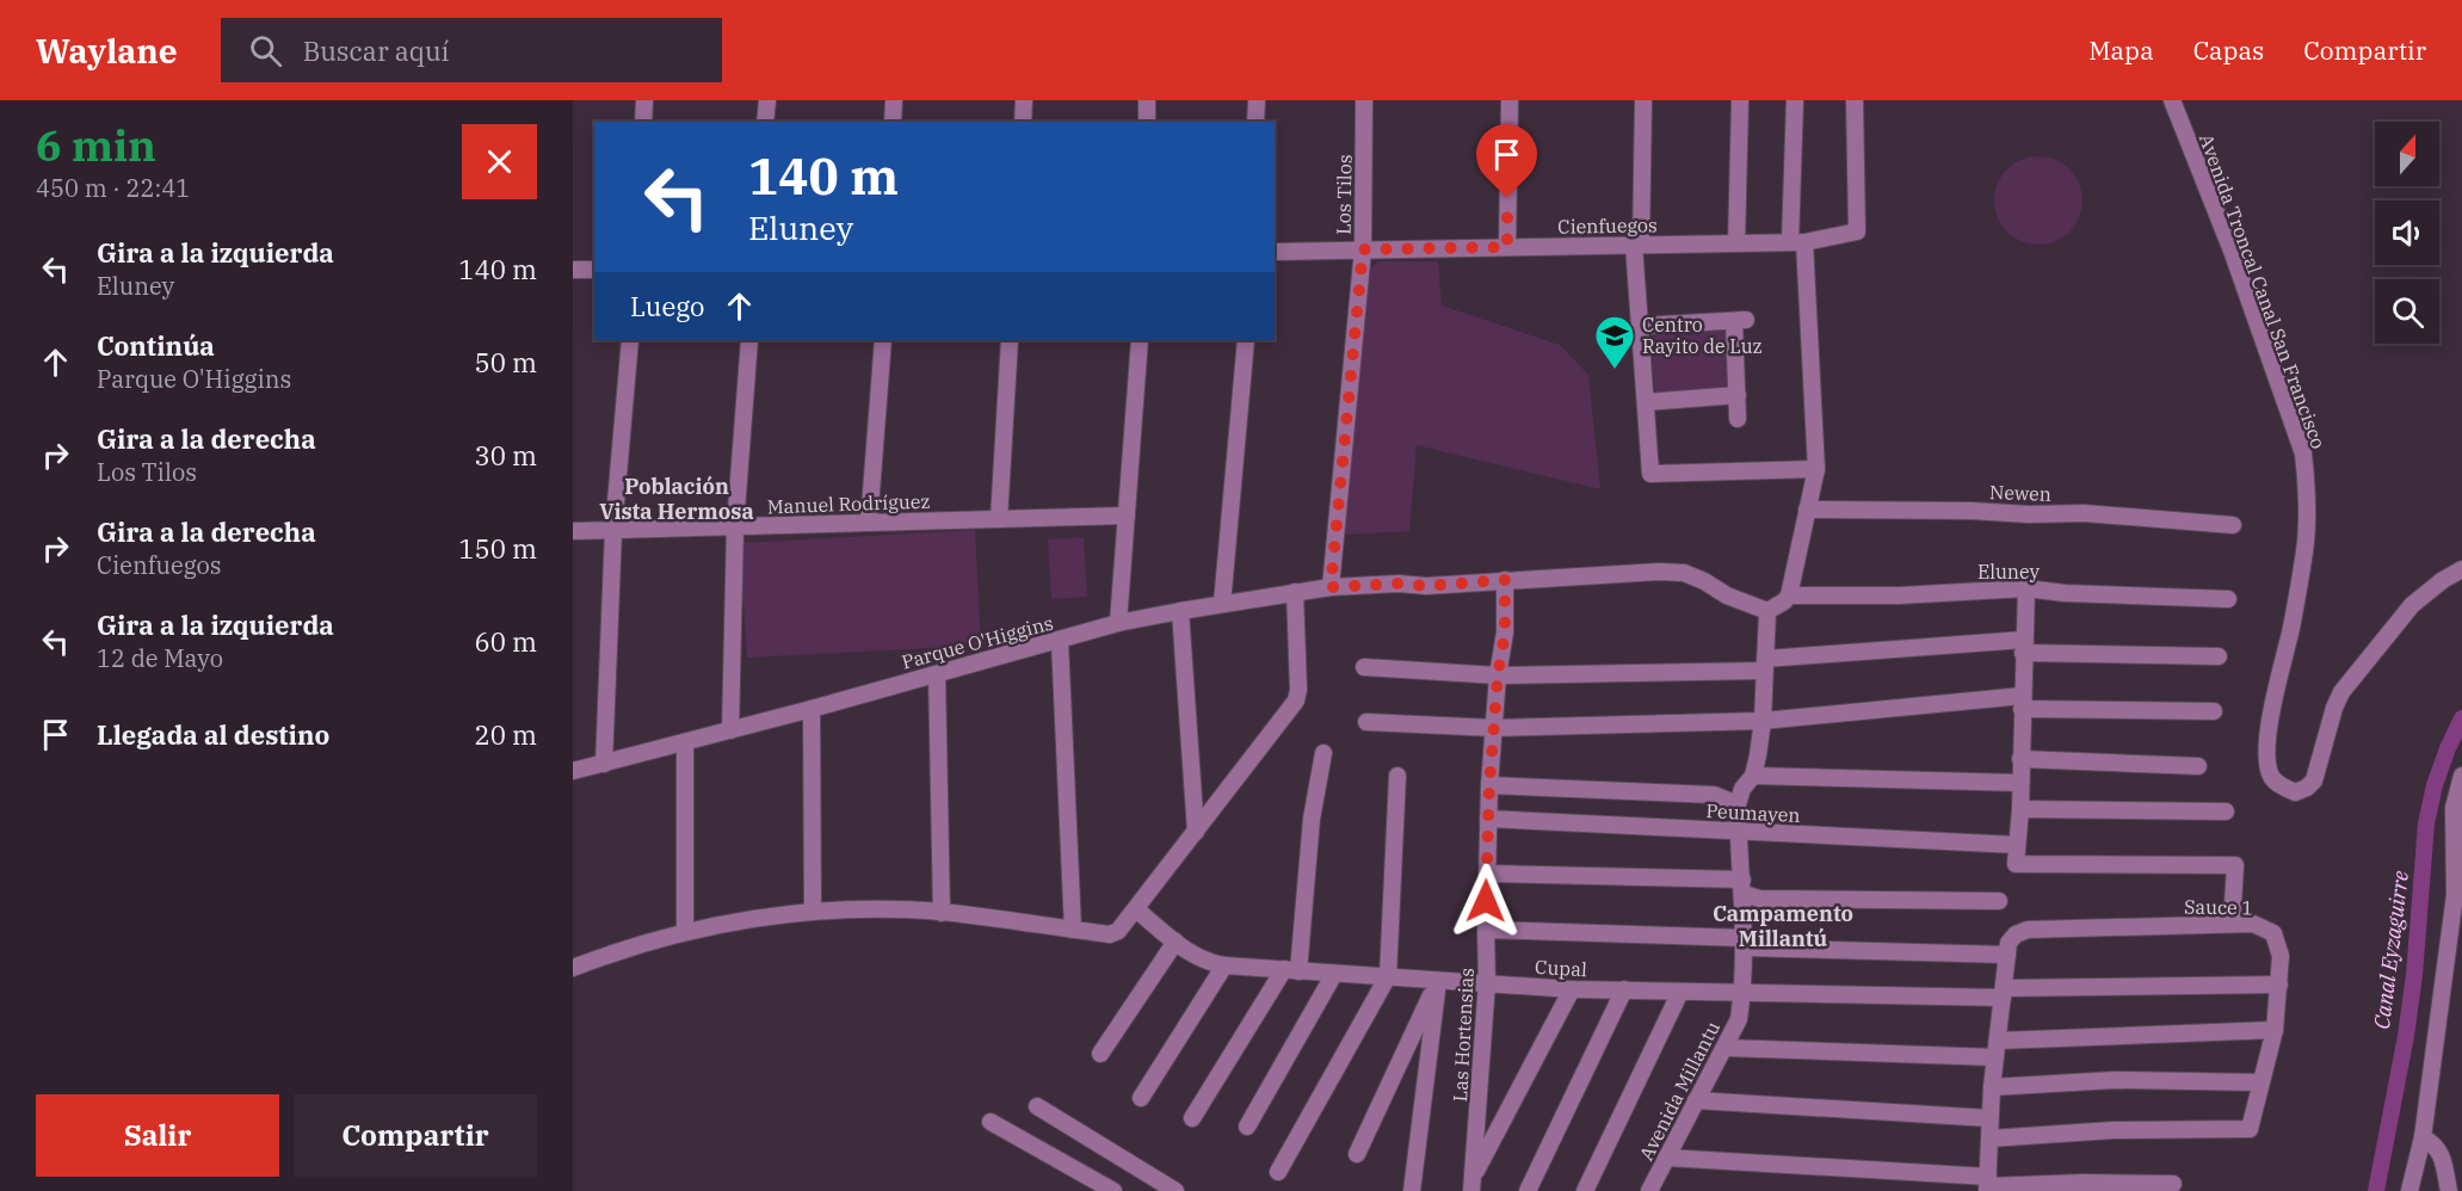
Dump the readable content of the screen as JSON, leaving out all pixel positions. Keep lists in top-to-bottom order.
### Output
{
  "streets": {
    "street": [
      "Los Tilos",
      "Cienfuegos",
      "Avenida Troncal Canal San Francisco",
      "Newen",
      "Manuel Rodríguez",
      "Eluney",
      "Parque O'Higgins",
      "Peumayen",
      "Sauce 1",
      "Cupal",
      "Las Hortensias",
      "Avenida Millantu"
    ]
  },
  "crossings": [
    ["Los Tilos", "Cienfuegos"],
    ["Los Tilos", "Parque O'Higgins"],
    ["Parque O'Higgins", "Las Hortensias"],
    ["Peumayen", "Las Hortensias"],
    ["Peumayen", "Avenida Millantu"],
    ["Sauce 1", "Cupal"],
    ["Cupal", "Las Hortensias"],
    ["Cupal", "Avenida Millantu"]
  ],
  "districts": ["Población Vista Hermosa", "Campamento Millantú"],
  "water": ["Canal Eyzaguirre"],
  "places": {
    "school or university": ["Centro Rayito de Luz"]
  },
  "north": "top",
  "page": {
    "header": "Waylane",
    "search": "Buscar aquí",
    "nav": ["Mapa", "Capas", "Compartir"],
    "heading": ["6 min", "450 m · 22:41"],
    "turn": ["140 m", "Eluney"],
    "list": [
      {
        "name": "Gira a la izquierda",
        "note": "Eluney",
        "value": "140 m"
      },
      {
        "name": "Continúa",
        "note": "Parque O'Higgins",
        "value": "50 m"
      },
      {
        "name": "Gira a la derecha",
        "note": "Los Tilos",
        "value": "30 m"
      },
      {
        "name": "Gira a la derecha",
        "note": "Cienfuegos",
        "value": "150 m"
      },
      {
        "name": "Gira a la izquierda",
        "note": "12 de Mayo",
        "value": "60 m"
      },
      {
        "name": "Llegada al destino",
        "value": "20 m"
      }
    ],
    "then": "Luego",
    "buttons": ["Salir", "Compartir"]
  }
}
